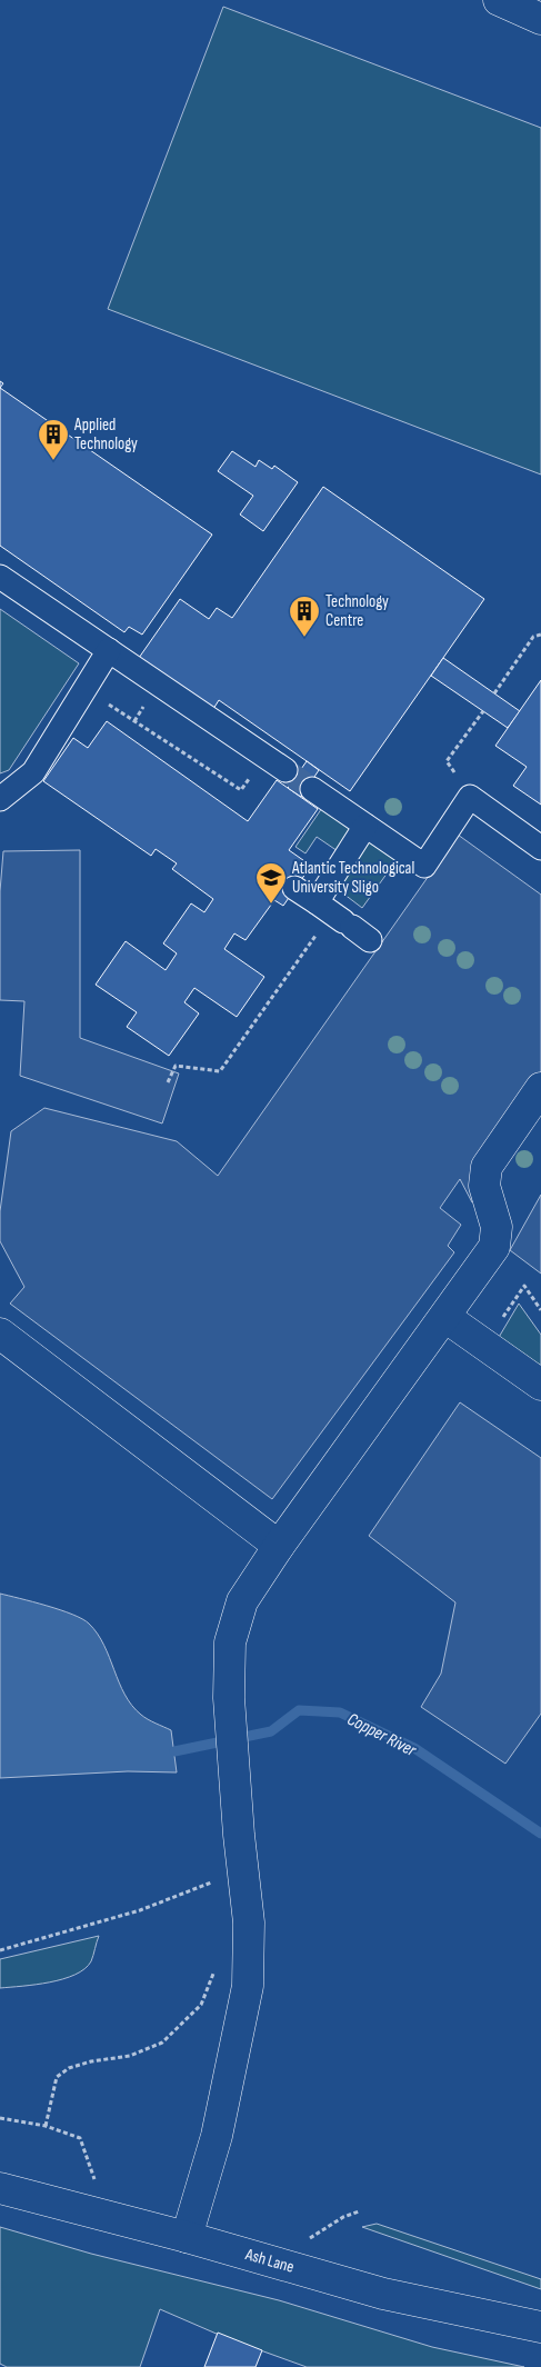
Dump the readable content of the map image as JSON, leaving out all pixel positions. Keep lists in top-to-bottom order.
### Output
{
  "streets": {
    "main road": ["Ash Lane"]
  },
  "water": ["Copper River"],
  "places": {
    "building": ["Applied Technology", "Technology Centre"],
    "school or university": ["Atlantic Technological University Sligo"]
  }
}
